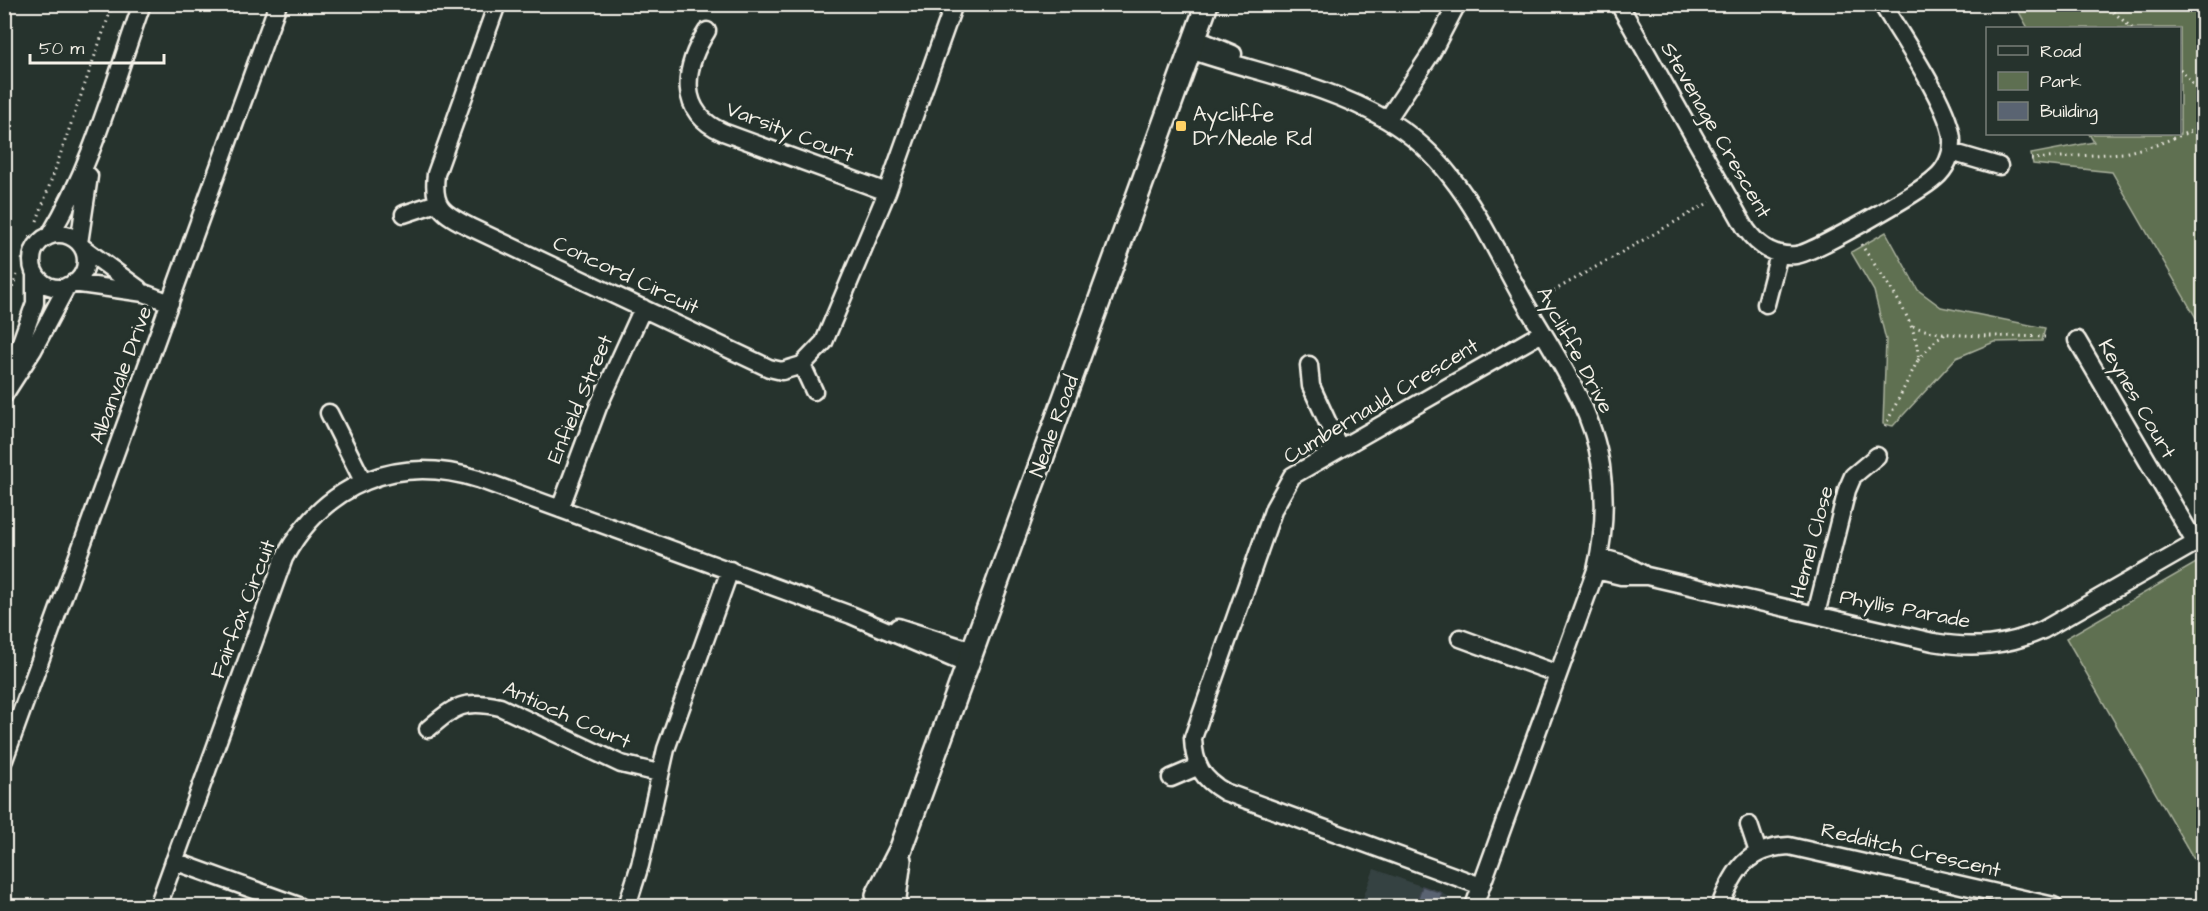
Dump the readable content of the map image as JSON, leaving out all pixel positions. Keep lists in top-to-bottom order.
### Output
{
  "streets": {
    "street": [
      "Stevenage Crescent",
      "Varsity Court",
      "Concord Circuit",
      "Aycliffe Drive",
      "Albanvale Drive",
      "Enfield Street",
      "Keynes Court",
      "Cumbernauld Crescent",
      "Neale Road",
      "Hemel Close",
      "Fairfax Circuit",
      "Phyllis Parade",
      "Antioch Court",
      "Redditch Crescent"
    ]
  },
  "crossings": [
    ["Concord Circuit", "Enfield Street"],
    ["Aycliffe Drive", "Cumbernauld Crescent"],
    ["Aycliffe Drive", "Neale Road"],
    ["Aycliffe Drive", "Phyllis Parade"],
    ["Enfield Street", "Fairfax Circuit"],
    ["Keynes Court", "Phyllis Parade"],
    ["Neale Road", "Fairfax Circuit"],
    ["Hemel Close", "Phyllis Parade"]
  ],
  "places": {
    "transit": ["Aycliffe Dr/Neale Rd"]
  },
  "legend": ["Road", "Park", "Building"],
  "scale_bar": "50 m"
}
